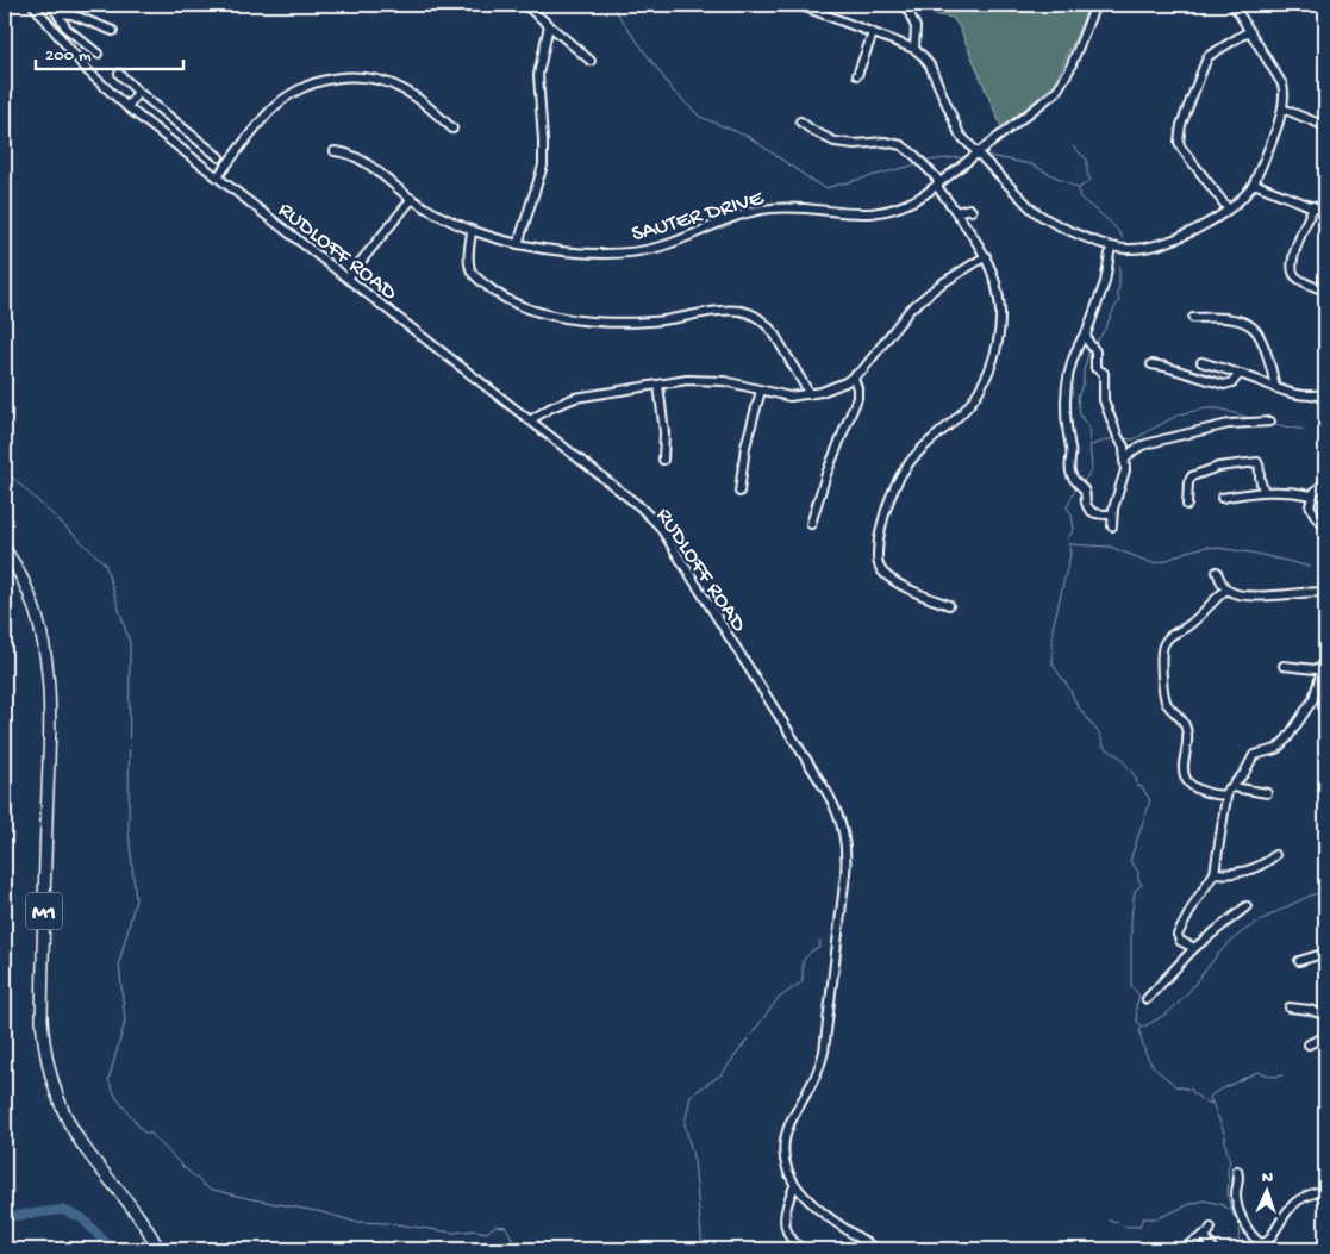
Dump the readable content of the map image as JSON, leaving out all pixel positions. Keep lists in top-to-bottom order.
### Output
{
  "streets": {
    "highway": ["M1"],
    "street": ["SAUTER DRIVE", "RUDLOFF ROAD"]
  },
  "scale_bar": "200 m",
  "north": "top"
}
